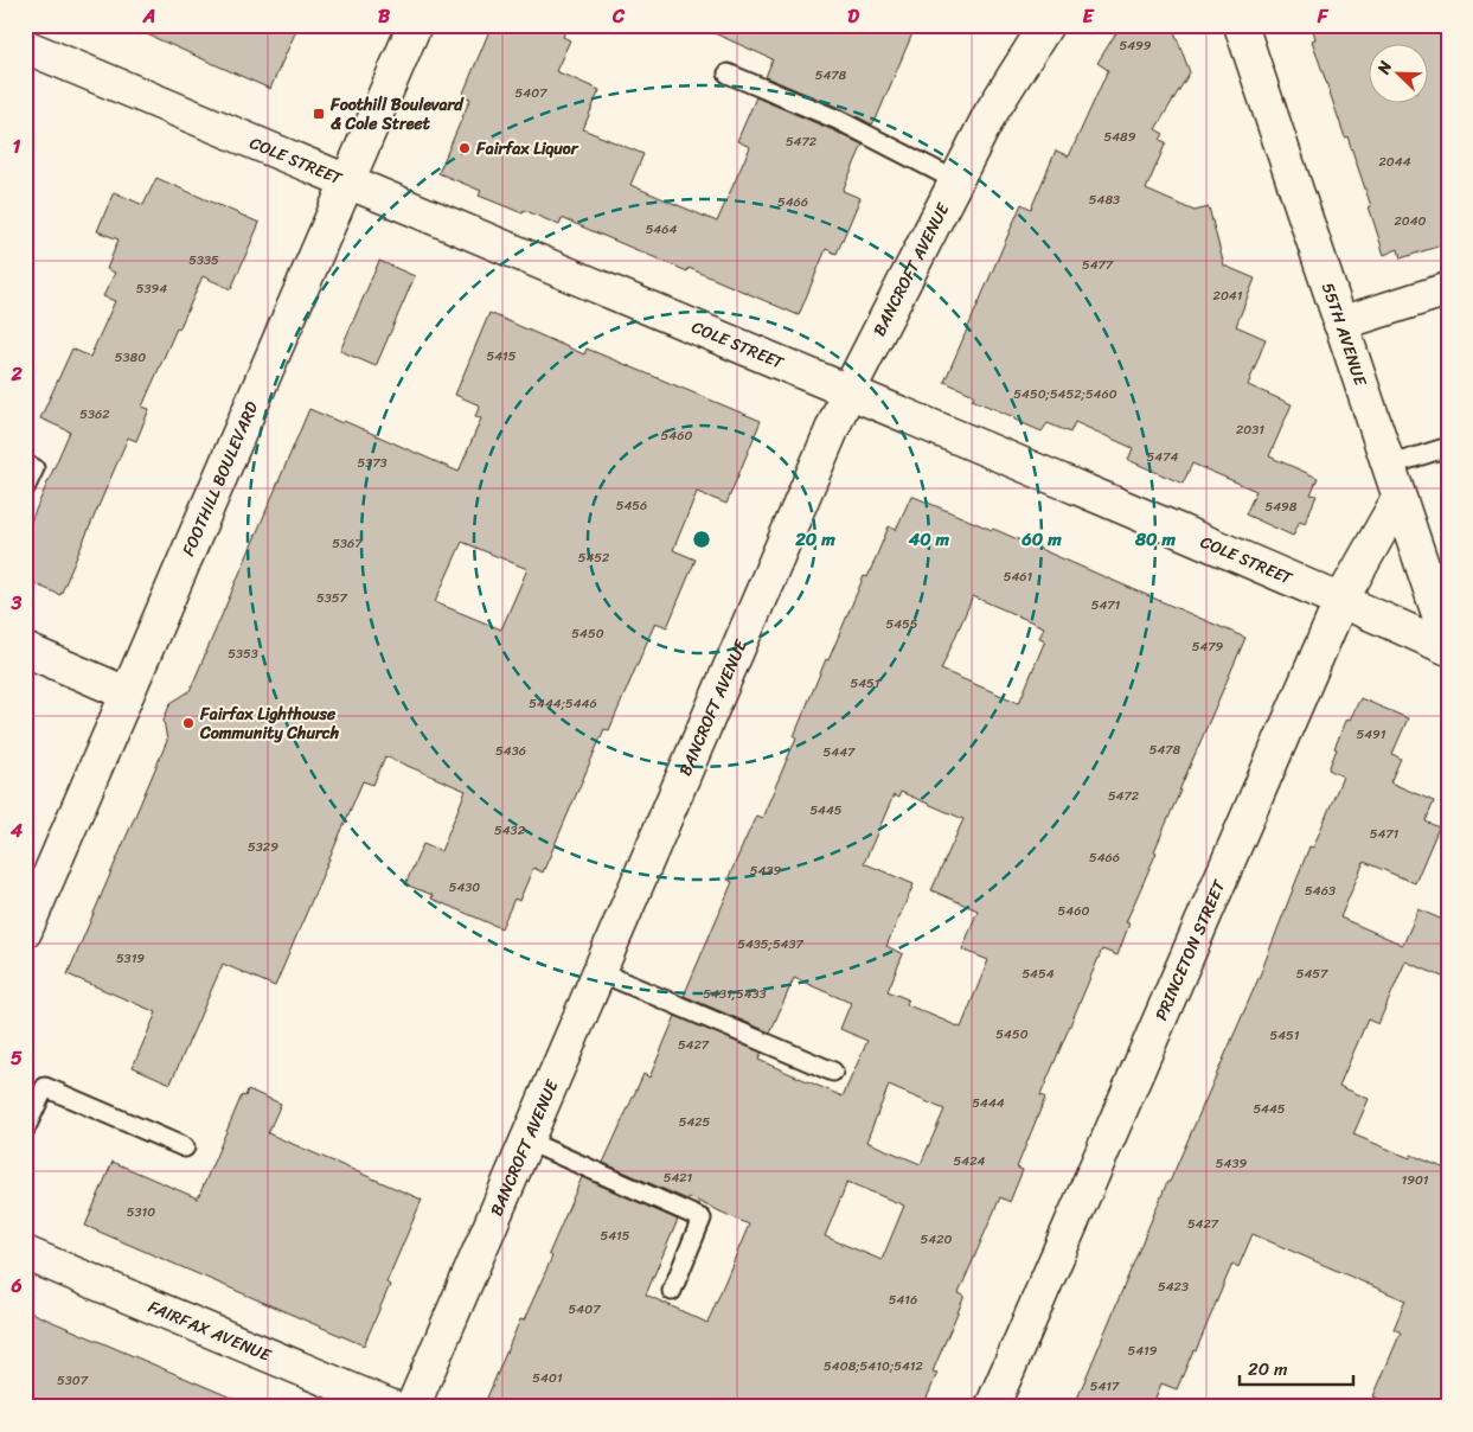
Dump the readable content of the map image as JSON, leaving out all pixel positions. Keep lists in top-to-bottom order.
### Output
{
  "streets": {
    "street": [
      "COLE STREET",
      "BANCROFT AVENUE",
      "55TH AVENUE",
      "FOOTHILL BOULEVARD",
      "PRINCETON STREET",
      "FAIRFAX AVENUE"
    ]
  },
  "crossings": [
    ["COLE STREET", "BANCROFT AVENUE"],
    ["COLE STREET", "FOOTHILL BOULEVARD"],
    ["COLE STREET", "PRINCETON STREET"],
    ["55TH AVENUE", "PRINCETON STREET"]
  ],
  "places": {
    "transit": ["Foothill Boulevard & Cole Street"],
    "other": ["Fairfax Liquor", "Fairfax Lighthouse Community Church"]
  },
  "house_numbers": [
    "5499",
    "5478",
    "5407",
    "5489",
    "5472",
    "2044",
    "5483",
    "5466",
    "2040",
    "5464",
    "5335",
    "5477",
    "5394",
    "2041",
    "5415",
    "5380",
    "5450;5452;5460",
    "5362",
    "2031",
    "5460",
    "5474",
    "5373",
    "5456",
    "5498",
    "5367",
    "5452",
    "5461",
    "5357",
    "5471",
    "5455",
    "5450",
    "5479",
    "5353",
    "5451",
    "5444;5446",
    "5491",
    "5478",
    "5436",
    "5447",
    "5472",
    "5445",
    "5432",
    "5471",
    "5329",
    "5466",
    "5439",
    "5430",
    "5463",
    "5460",
    "5435;5437",
    "5319",
    "5454",
    "5457",
    "5431;5433",
    "5450",
    "5451",
    "5427",
    "5444",
    "5445",
    "5425",
    "5424",
    "5439",
    "5421",
    "1901",
    "5310",
    "5427",
    "5415",
    "5420",
    "5423",
    "5416",
    "5407",
    "5419",
    "5408;5410;5412",
    "5401",
    "5307",
    "5417"
  ],
  "scale_bar": "20 m",
  "north": "top left",
  "grid": {
    "columns": [
      "A",
      "B",
      "C",
      "D",
      "E",
      "F"
    ],
    "rows": [
      "1",
      "2",
      "3",
      "4",
      "5",
      "6"
    ]
  },
  "rings": [
    "20 m",
    "40 m",
    "60 m",
    "80 m"
  ]
}
